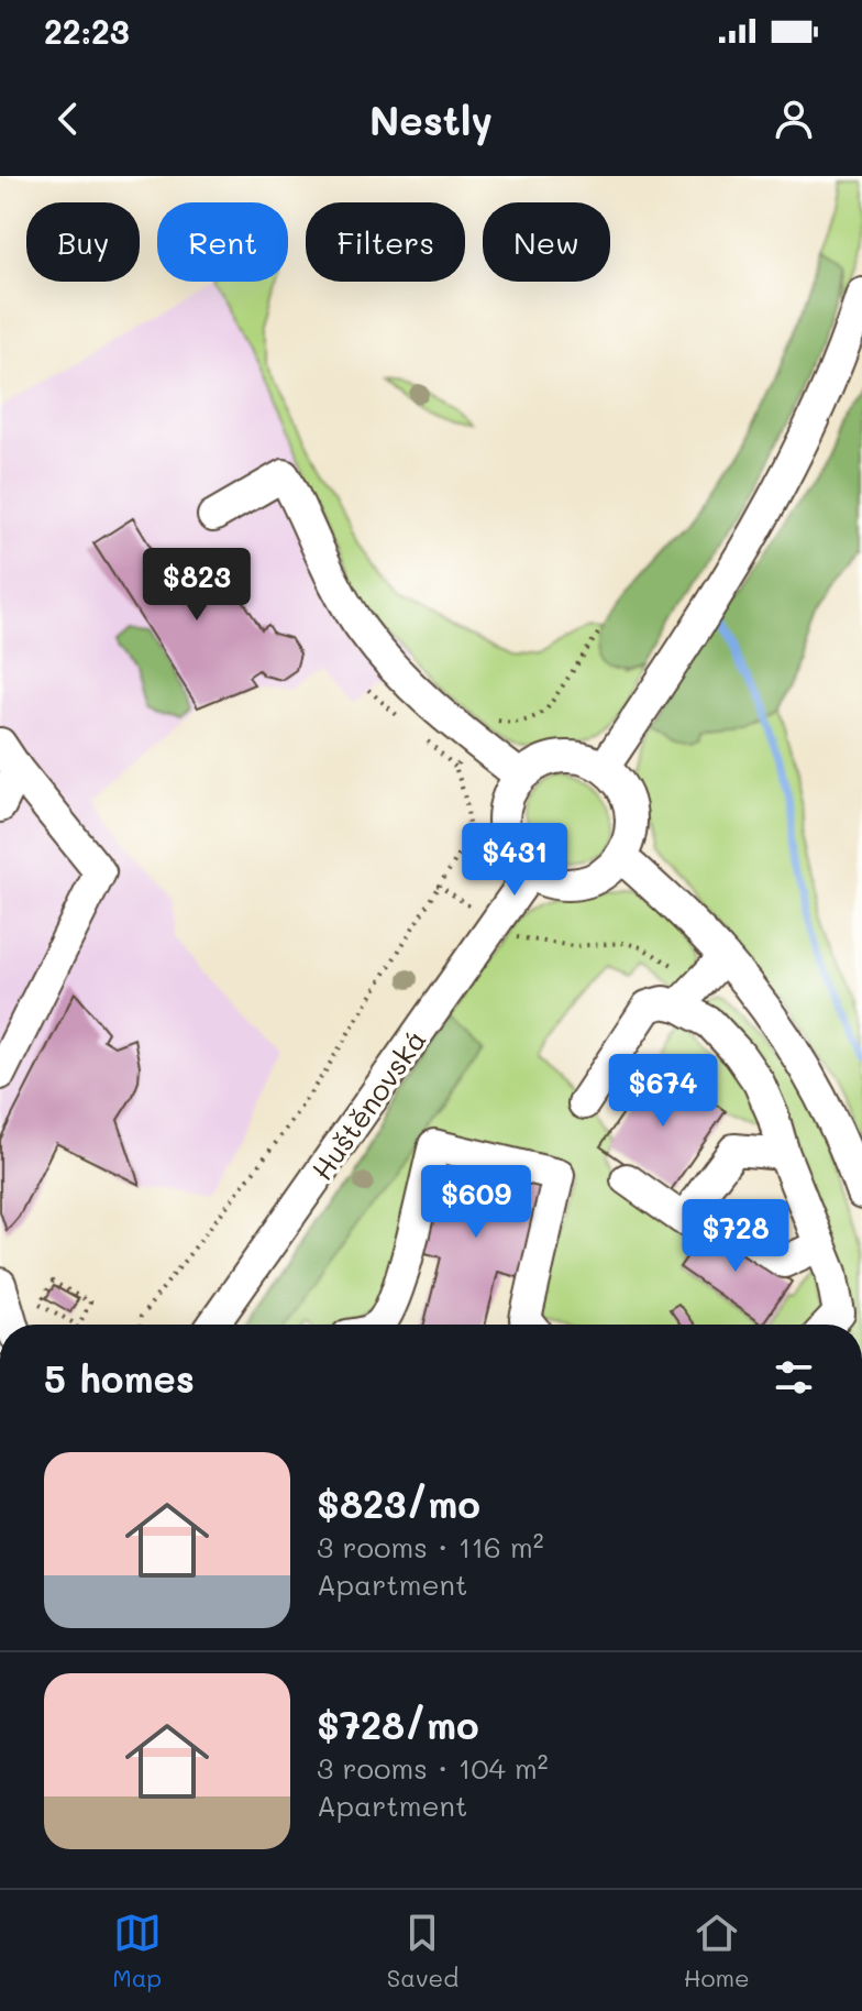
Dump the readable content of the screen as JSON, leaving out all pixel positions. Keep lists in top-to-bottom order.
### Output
{
  "streets": {
    "street": ["Huštěnovská"]
  },
  "page": {
    "status": "22:23",
    "header": "Nestly",
    "chip": [
      "Buy",
      "Rent",
      "Filters",
      "New"
    ],
    "price": [
      "$823",
      "$431",
      "$674",
      "$609",
      "$728"
    ],
    "heading": "5 homes",
    "list": [
      {
        "name": "$823/mo",
        "note": "3 rooms · 116 m² · Apartment"
      },
      {
        "name": "$728/mo",
        "note": "3 rooms · 104 m² · Apartment"
      }
    ],
    "tabs": ["Map", "Saved", "Home"]
  }
}
